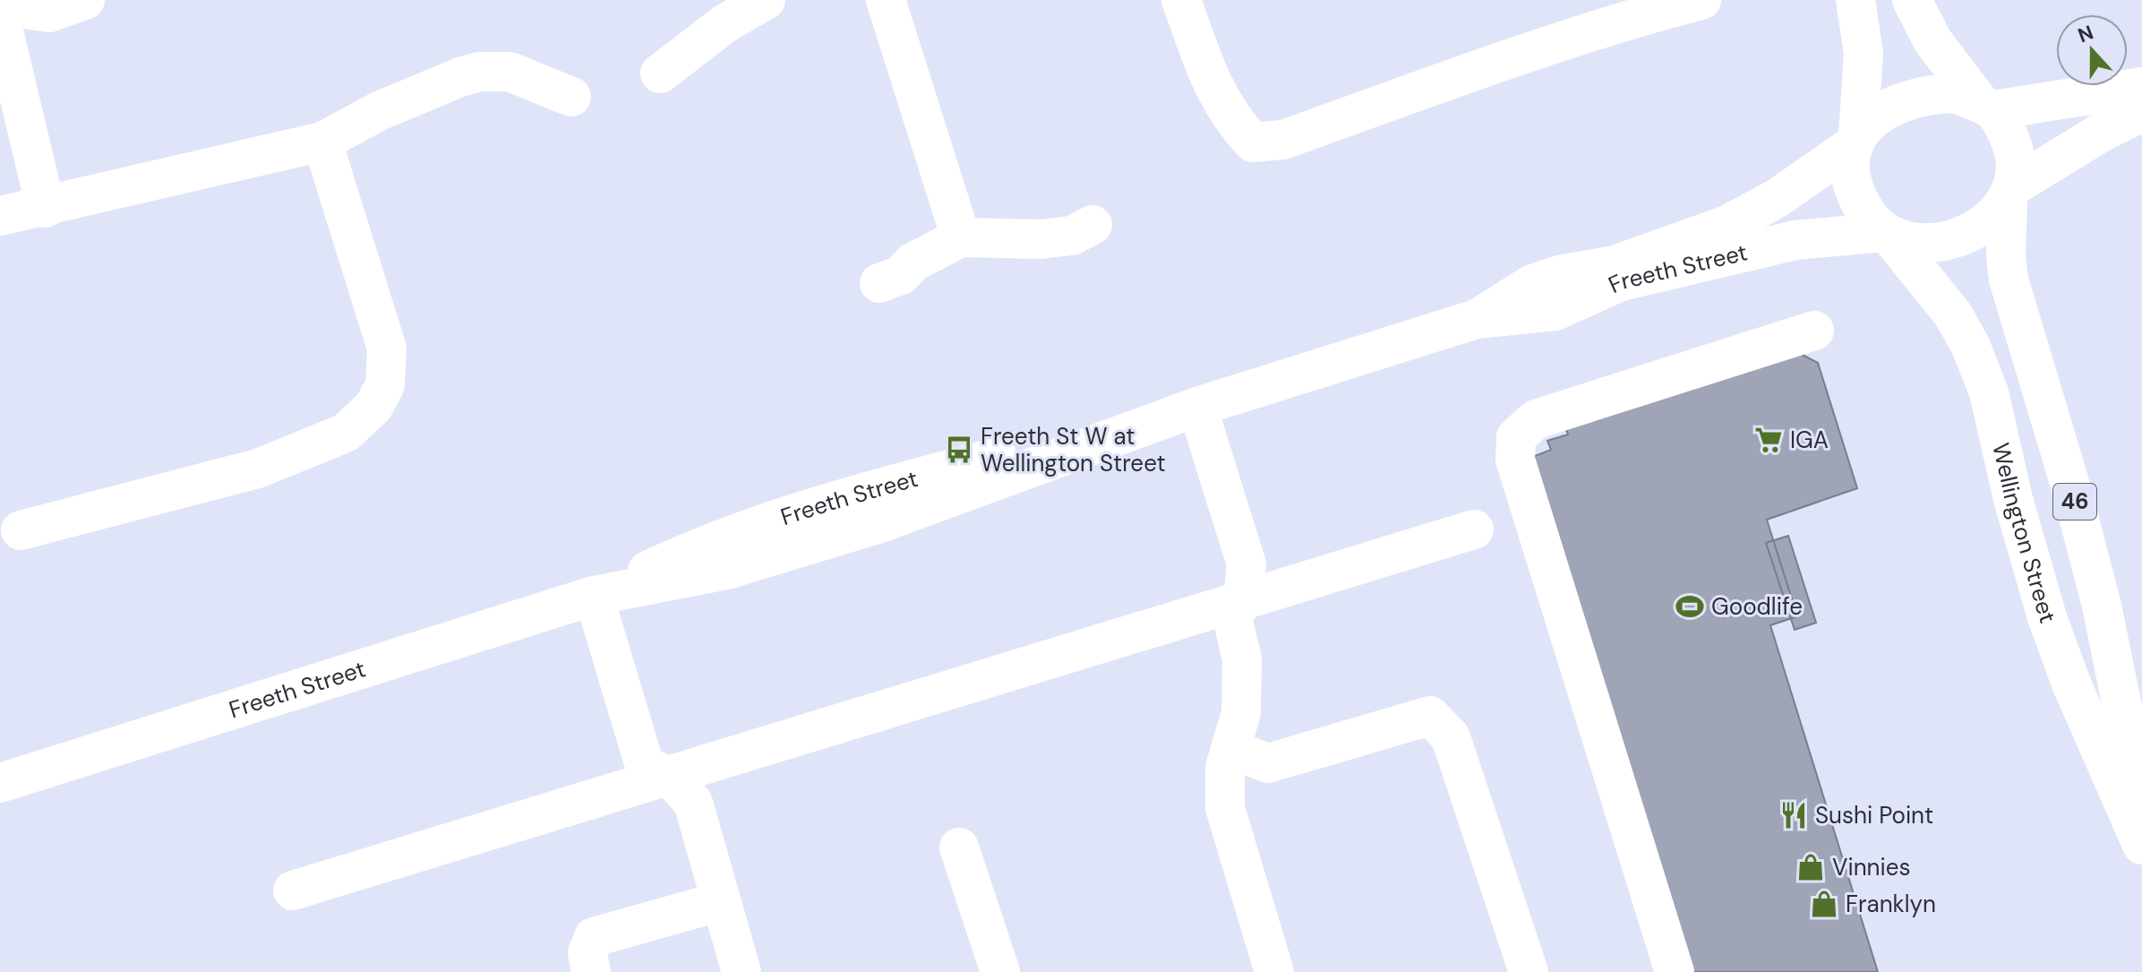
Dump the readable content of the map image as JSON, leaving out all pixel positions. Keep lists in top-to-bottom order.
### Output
{
  "streets": {
    "street": ["Freeth Street", "46", "Wellington Street"]
  },
  "crossings": [
    ["Freeth Street", "46"],
    ["Freeth Street", "Wellington Street"],
    ["46", "Wellington Street"]
  ],
  "places": {
    "supermarket": ["IGA"],
    "bus stop": ["Freeth St W at Wellington Street"],
    "sports": ["Goodlife"],
    "restaurant": ["Sushi Point"],
    "shop": ["Vinnies", "Franklyn"]
  },
  "north": "top"
}
